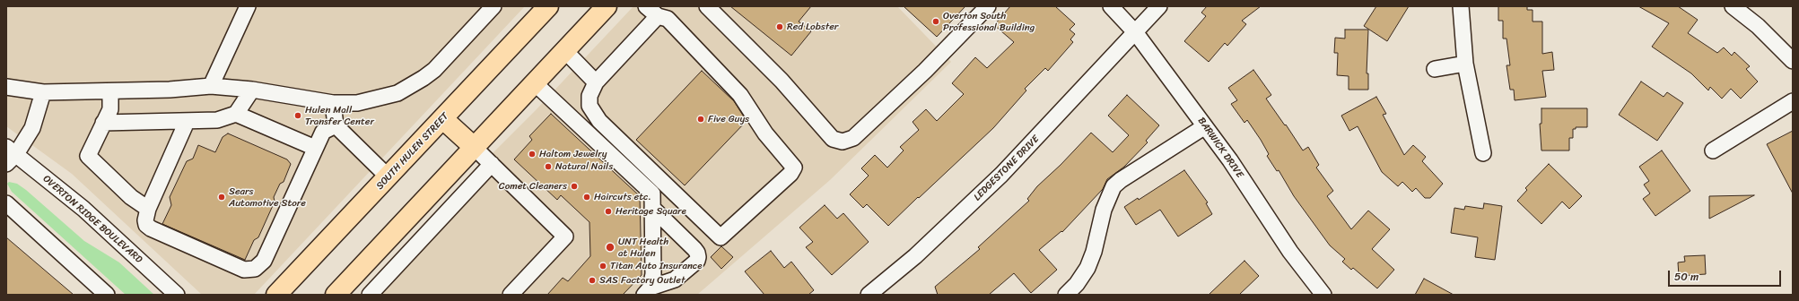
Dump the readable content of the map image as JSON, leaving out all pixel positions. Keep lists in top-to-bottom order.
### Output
{
  "streets": {
    "main road": ["SOUTH HULEN STREET"],
    "street": ["BARWICK DRIVE", "LEDGESTONE DRIVE", "OVERTON RIDGE BOULEVARD"]
  },
  "crossings": [
    ["BARWICK DRIVE", "LEDGESTONE DRIVE"]
  ],
  "places": [
    "Overton South Professional Building",
    "Red Lobster",
    "Hulen Mall Transfer Center",
    "Five Guys",
    "Haltom Jewelry",
    "Natural Nails",
    "Comet Cleaners",
    "Sears Automotive Store",
    "Haircuts etc.",
    "Heritage Square",
    "UNT Health at Hulen",
    "Titan Auto Insurance",
    "SAS Factory Outlet"
  ],
  "scale_bar": "50 m"
}
